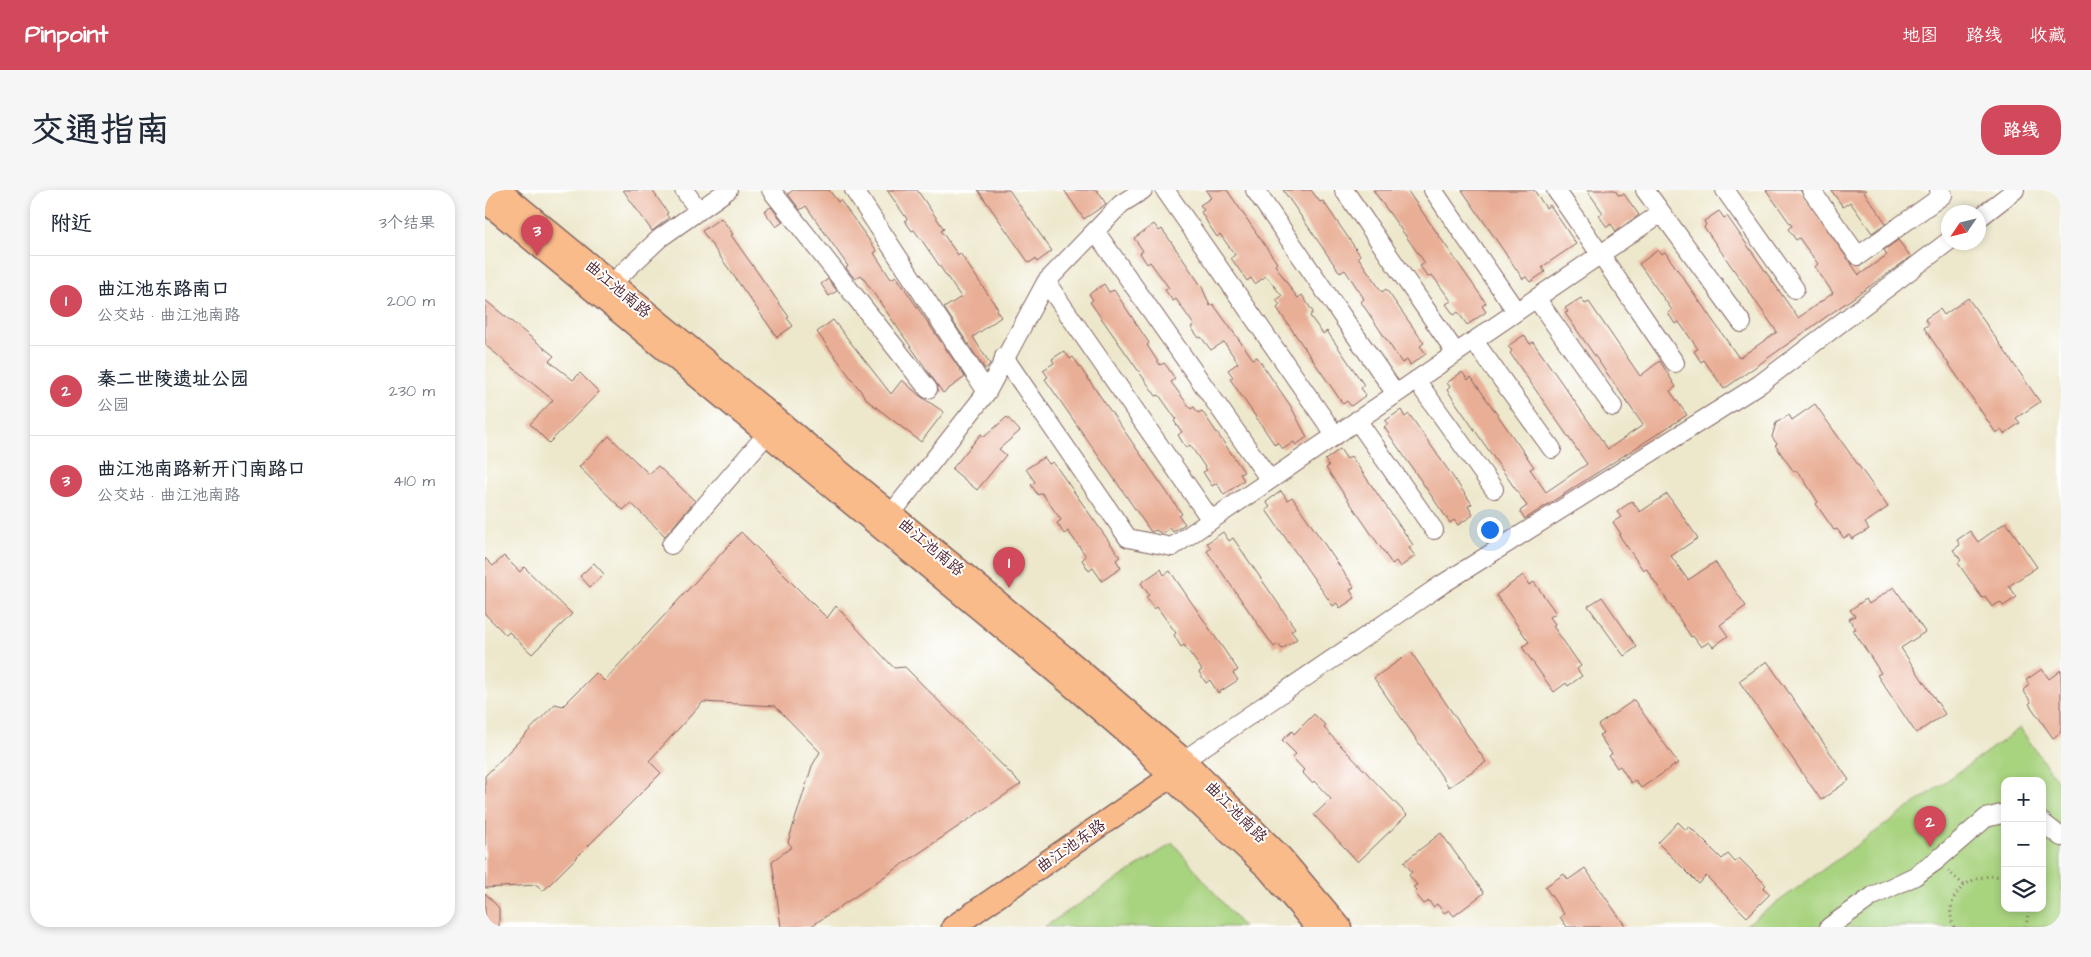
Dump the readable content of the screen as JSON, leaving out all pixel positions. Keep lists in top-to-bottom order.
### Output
{
  "streets": {
    "main road": ["曲江池南路", "曲江池东路"]
  },
  "crossings": [
    ["曲江池南路", "曲江池东路"]
  ],
  "north": "bottom left",
  "page": {
    "header": "Pinpoint",
    "nav": ["地图", "路线", "收藏"],
    "title": "交通指南",
    "buttons": "路线",
    "heading": ["附近", "3个结果"],
    "pins": ["3", "1", "2"],
    "list": [
      {
        "mark": "1",
        "name": "曲江池东路南口",
        "note": "公交站 · 曲江池南路",
        "value": "200 m"
      },
      {
        "mark": "2",
        "name": "秦二世陵遗址公园",
        "note": "公园",
        "value": "230 m"
      },
      {
        "mark": "3",
        "name": "曲江池南路新开门南路口",
        "note": "公交站 · 曲江池南路",
        "value": "410 m"
      }
    ],
    "map_buttons": ["+", "−"]
  }
}
